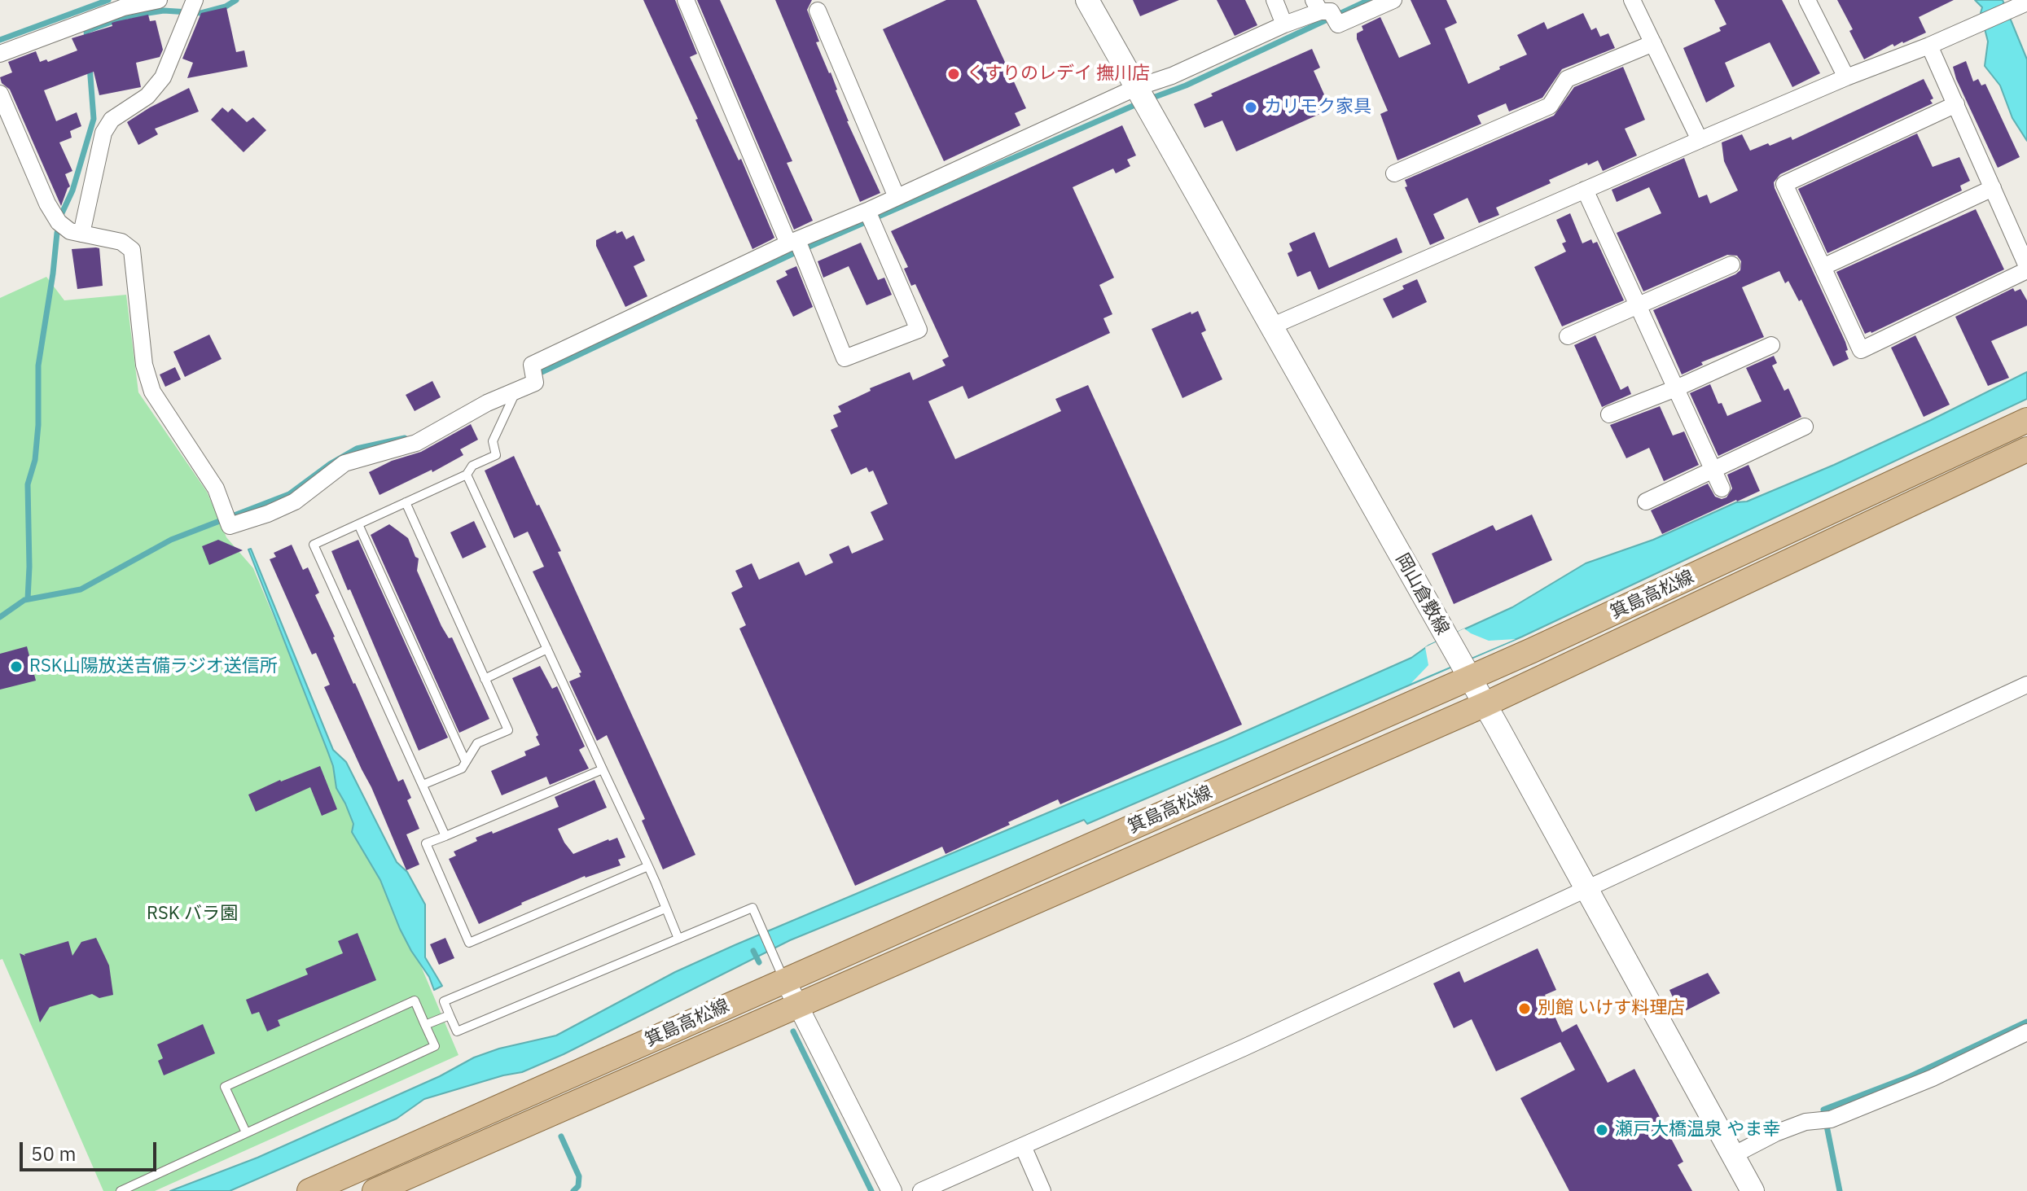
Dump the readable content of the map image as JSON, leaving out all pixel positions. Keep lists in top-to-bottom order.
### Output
{
  "streets": {
    "main road": ["岡山倉敷線", "箕島高松線"]
  },
  "crossings": [
    ["岡山倉敷線", "箕島高松線"]
  ],
  "parks": ["RSK バラ園"],
  "places": [
    "くすりのレデイ 撫川店",
    "カリモク家具",
    "RSK山陽放送吉備ラジオ送信所",
    "別館 いけす料理店",
    "瀬戸大橋温泉 やま幸"
  ],
  "scale_bar": "50 m"
}
